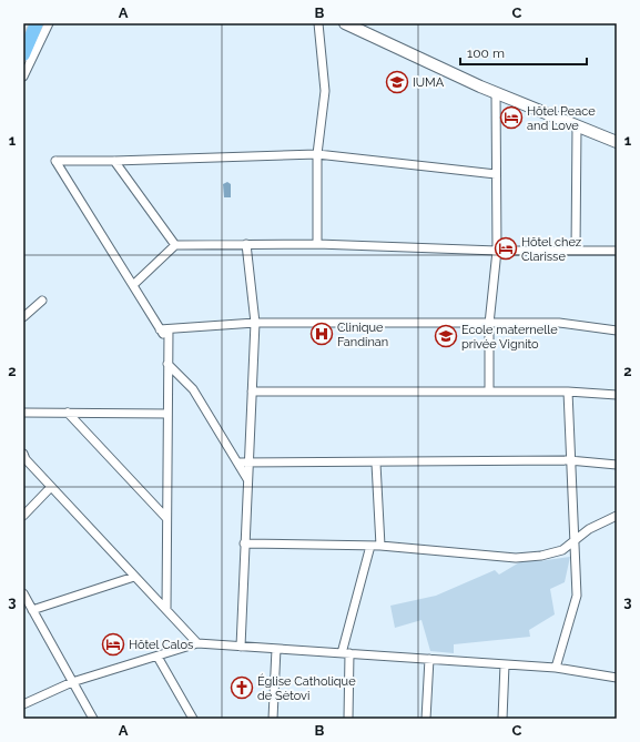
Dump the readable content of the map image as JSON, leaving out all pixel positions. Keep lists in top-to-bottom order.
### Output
{
  "places": {
    "school or university": ["IUMA", "Ecole maternelle privée Vignito"],
    "hotel": ["Hôtel Peace and Love", "Hôtel chez Clarisse", "Hôtel Calos"],
    "hospital": ["Clinique Fandinan"],
    "church": ["Église Catholique de Sètovi"]
  },
  "scale_bar": "100 m",
  "grid": {
    "columns": ["A", "B", "C"],
    "rows": ["1", "2", "3"]
  }
}
